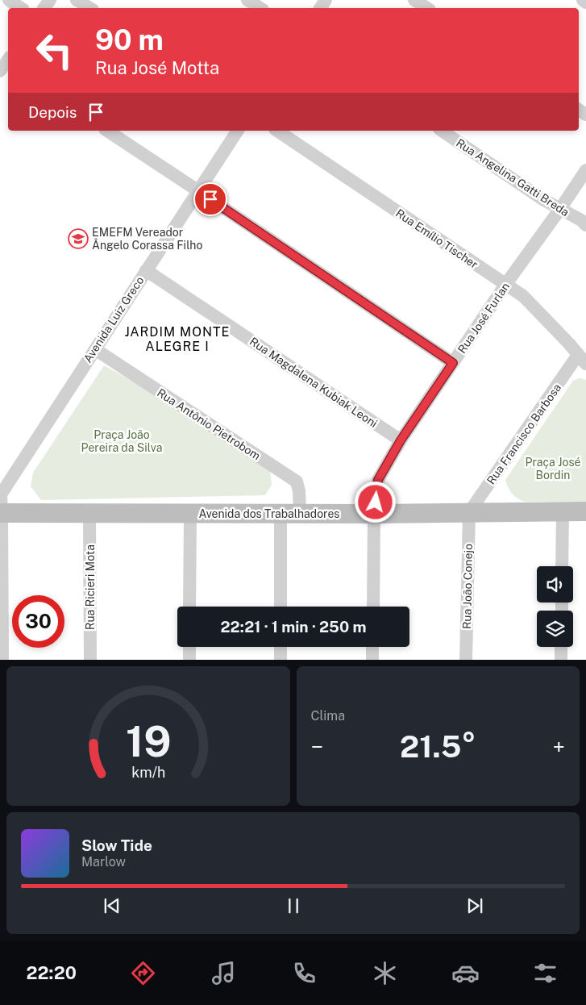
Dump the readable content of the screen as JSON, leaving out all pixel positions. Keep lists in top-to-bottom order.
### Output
{
  "streets": {
    "street": [
      "Rua Angelina Gatti Breda",
      "Rua Emílio Tischer",
      "Rua José Furlan",
      "Avenida Luiz Greco",
      "Rua Magdalena Kubiak Leoni",
      "Rua Antônio Pietrobom",
      "Rua Francisco Barbosa",
      "Avenida dos Trabalhadores",
      "Rua João Conejo",
      "Rua Ricieri Mota"
    ]
  },
  "crossings": [
    ["Rua Angelina Gatti Breda", "Rua José Furlan"],
    ["Rua Emílio Tischer", "Rua José Furlan"],
    ["Rua Emílio Tischer", "Rua Francisco Barbosa"],
    ["Rua José Furlan", "Rua Magdalena Kubiak Leoni"],
    ["Rua José Furlan", "Avenida dos Trabalhadores"],
    ["Avenida Luiz Greco", "Rua Magdalena Kubiak Leoni"],
    ["Avenida Luiz Greco", "Rua Antônio Pietrobom"],
    ["Avenida Luiz Greco", "Avenida dos Trabalhadores"],
    ["Rua Antônio Pietrobom", "Avenida dos Trabalhadores"],
    ["Rua Francisco Barbosa", "Avenida dos Trabalhadores"],
    ["Rua Francisco Barbosa", "Rua João Conejo"],
    ["Avenida dos Trabalhadores", "Rua João Conejo"],
    ["Avenida dos Trabalhadores", "Rua Ricieri Mota"]
  ],
  "districts": ["JARDIM MONTE ALEGRE I"],
  "parks": ["Praça João Pereira da Silva", "Praça José Bordin"],
  "places": {
    "school or university": ["EMEFM Vereador Ângelo Corassa Filho"]
  },
  "page": {
    "turn": ["90 m", "Rua José Motta"],
    "then": "Depois",
    "limit": "30",
    "trip": "22:21 · 1 min · 250 m",
    "tile": "Clima",
    "heat": ["−", "21.5°", "+"],
    "song": ["Slow Tide", "Marlow"],
    "tabs": "22:20",
    "gauge": ["19", "km/h"]
  }
}
